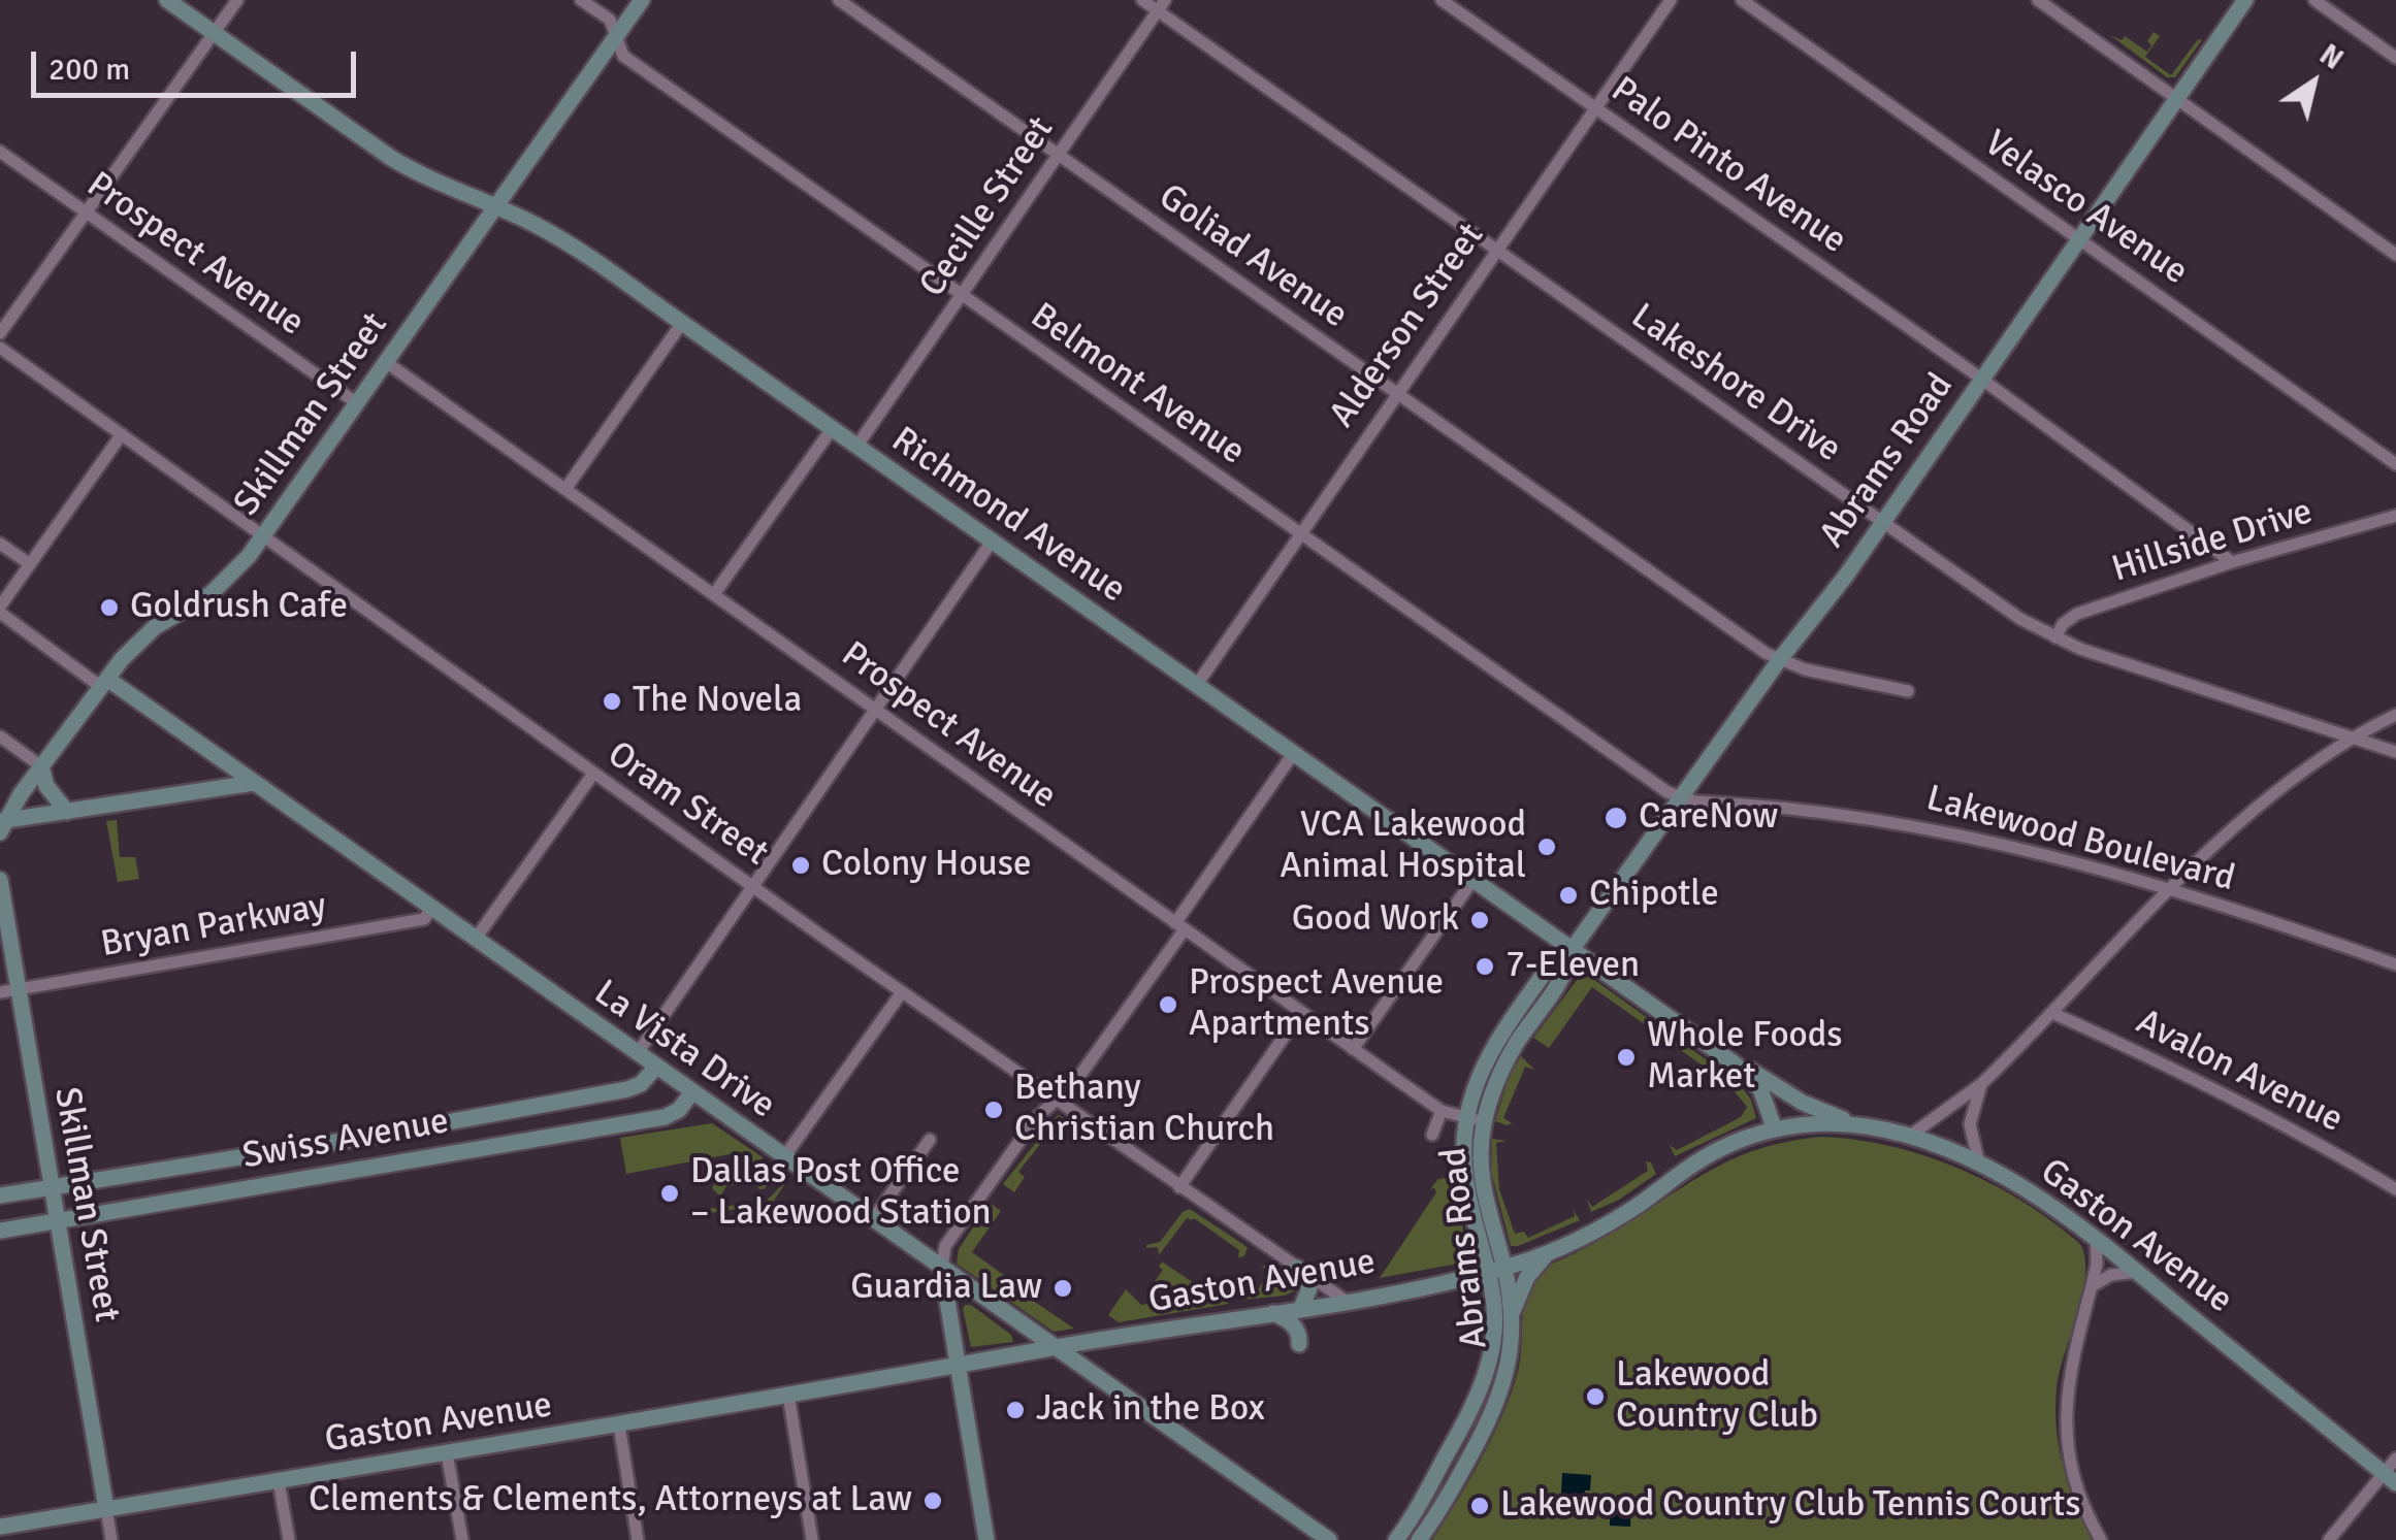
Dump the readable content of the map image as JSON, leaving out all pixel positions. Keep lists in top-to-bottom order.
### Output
{
  "streets": {
    "street": [
      "Palo Pinto Avenue",
      "Cecille Street",
      "Velasco Avenue",
      "Prospect Avenue",
      "Goliad Avenue",
      "Alderson Street",
      "Lakeshore Drive",
      "Belmont Avenue",
      "Skillman Street",
      "Abrams Road",
      "Richmond Avenue",
      "Hillside Drive",
      "Oram Street",
      "Lakewood Boulevard",
      "Bryan Parkway",
      "La Vista Drive",
      "Avalon Avenue",
      "Swiss Avenue",
      "Gaston Avenue"
    ]
  },
  "crossings": [
    ["Palo Pinto Avenue", "Alderson Street"],
    ["Palo Pinto Avenue", "Abrams Road"],
    ["Palo Pinto Avenue", "Hillside Drive"],
    ["Cecille Street", "Goliad Avenue"],
    ["Cecille Street", "Lakeshore Drive"],
    ["Cecille Street", "Belmont Avenue"],
    ["Cecille Street", "Richmond Avenue"],
    ["Velasco Avenue", "Abrams Road"],
    ["Prospect Avenue", "Skillman Street"],
    ["Prospect Avenue", "Abrams Road"],
    ["Goliad Avenue", "Alderson Street"],
    ["Goliad Avenue", "Abrams Road"],
    ["Alderson Street", "Lakeshore Drive"],
    ["Alderson Street", "Belmont Avenue"],
    ["Alderson Street", "Richmond Avenue"],
    ["Lakeshore Drive", "Abrams Road"],
    ["Lakeshore Drive", "Hillside Drive"],
    ["Belmont Avenue", "Skillman Street"],
    ["Belmont Avenue", "Abrams Road"],
    ["Belmont Avenue", "Lakewood Boulevard"],
    ["Skillman Street", "Richmond Avenue"],
    ["Skillman Street", "Oram Street"],
    ["Skillman Street", "Bryan Parkway"],
    ["Skillman Street", "La Vista Drive"],
    ["Skillman Street", "Swiss Avenue"],
    ["Skillman Street", "Gaston Avenue"],
    ["Abrams Road", "Richmond Avenue"],
    ["Abrams Road", "Lakewood Boulevard"],
    ["Abrams Road", "Gaston Avenue"],
    ["Richmond Avenue", "Gaston Avenue"],
    ["Oram Street", "Gaston Avenue"],
    ["Bryan Parkway", "La Vista Drive"],
    ["La Vista Drive", "Swiss Avenue"],
    ["La Vista Drive", "Gaston Avenue"]
  ],
  "places": [
    "Goldrush Cafe",
    "The Novela",
    "CareNow",
    "VCA Lakewood Animal Hospital",
    "Colony House",
    "Chipotle",
    "Good Work",
    "7-Eleven",
    "Prospect Avenue Apartments",
    "Whole Foods Market",
    "Bethany Christian Church",
    "Dallas Post Office – Lakewood Station",
    "Guardia Law",
    "Lakewood Country Club",
    "Jack in the Box",
    "Clements & Clements, Attorneys at Law",
    "Lakewood Country Club Tennis Courts"
  ],
  "scale_bar": "200 m",
  "north": "top right"
}
